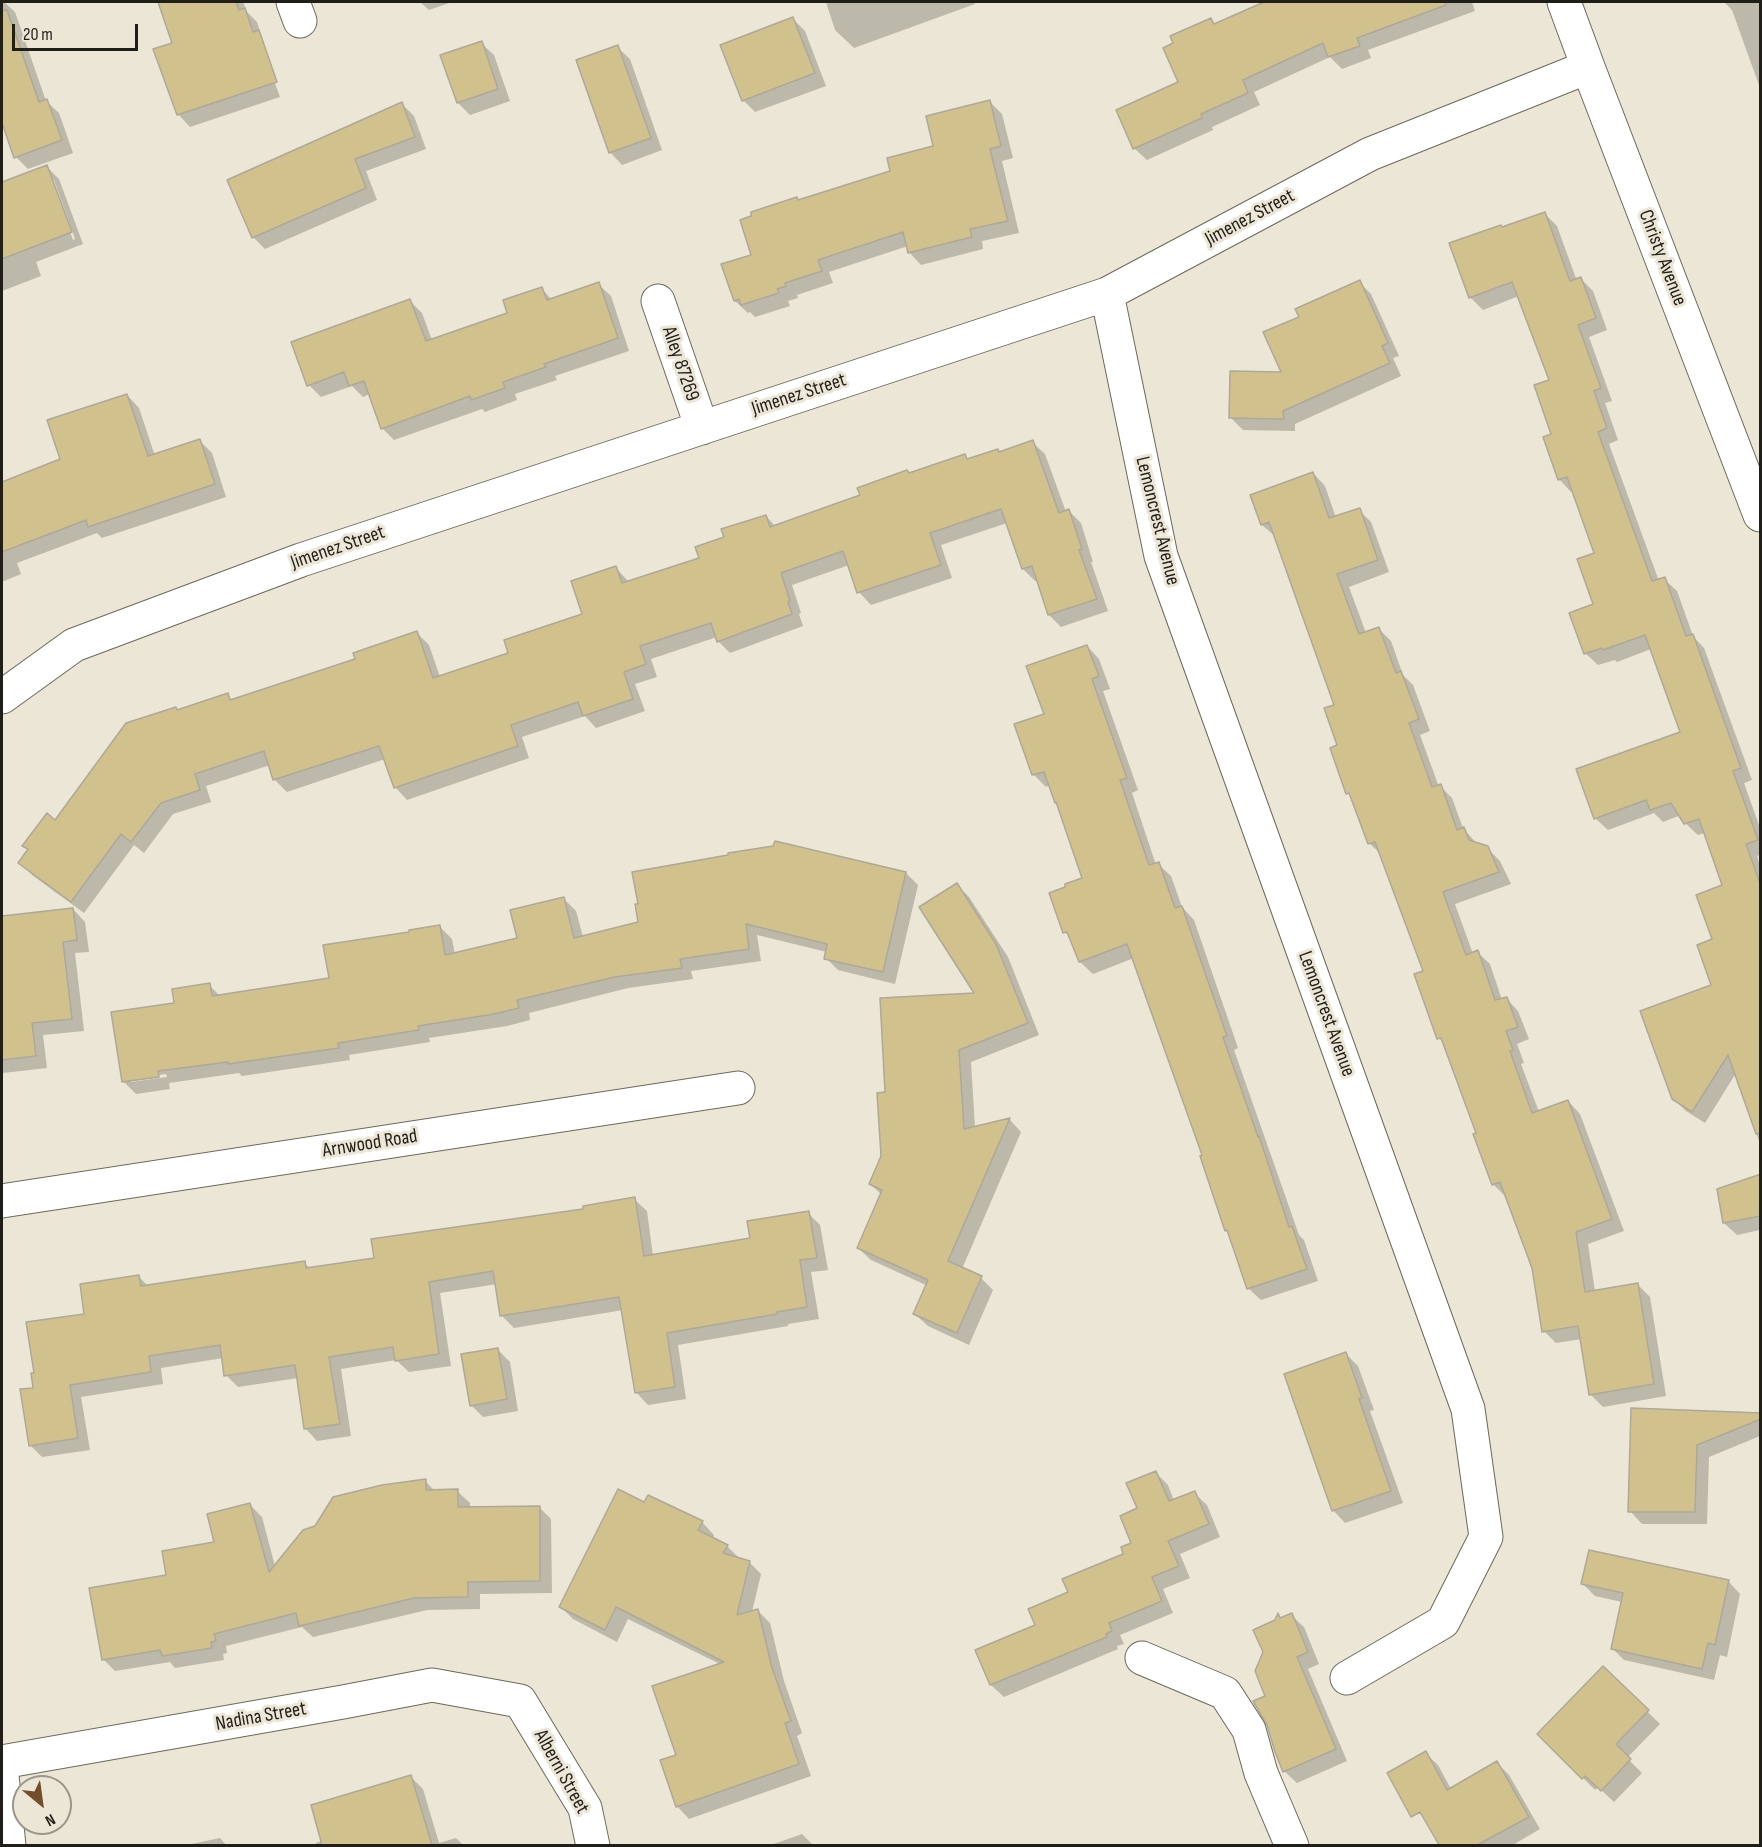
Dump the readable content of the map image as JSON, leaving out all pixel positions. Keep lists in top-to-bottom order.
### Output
{
  "streets": {
    "street": [
      "Jimenez Street",
      "Christy Avenue",
      "Alley 87269",
      "Lemoncrest Avenue",
      "Arnwood Road",
      "Nadina Street",
      "Alberni Street"
    ]
  },
  "crossings": [
    ["Jimenez Street", "Christy Avenue"],
    ["Jimenez Street", "Alley 87269"],
    ["Jimenez Street", "Lemoncrest Avenue"],
    ["Nadina Street", "Alberni Street"]
  ],
  "scale_bar": "20 m",
  "north": "bottom right"
}
